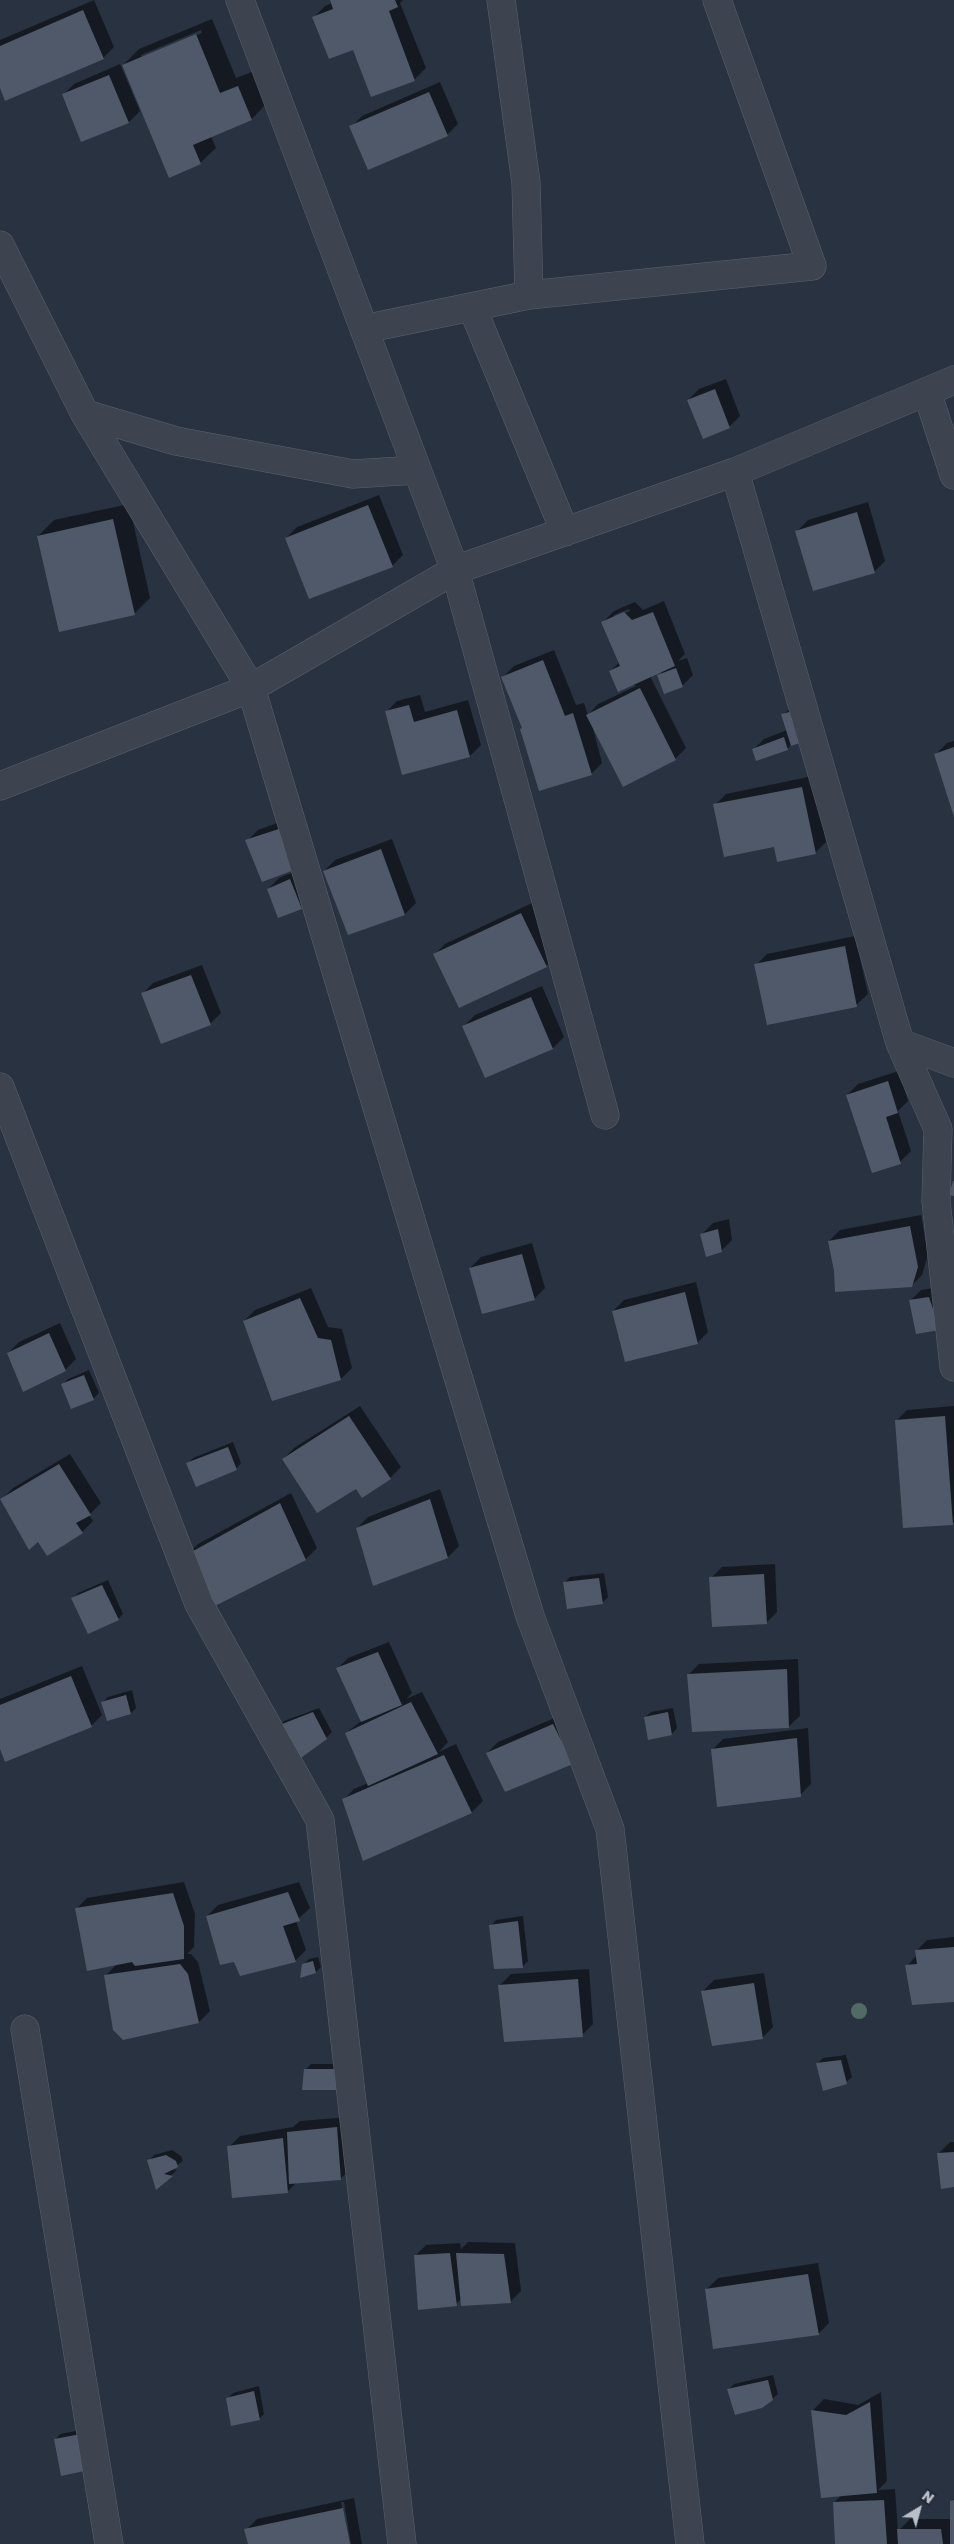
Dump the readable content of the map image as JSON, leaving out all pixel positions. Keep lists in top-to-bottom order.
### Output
{
  "north": "top right"
}
